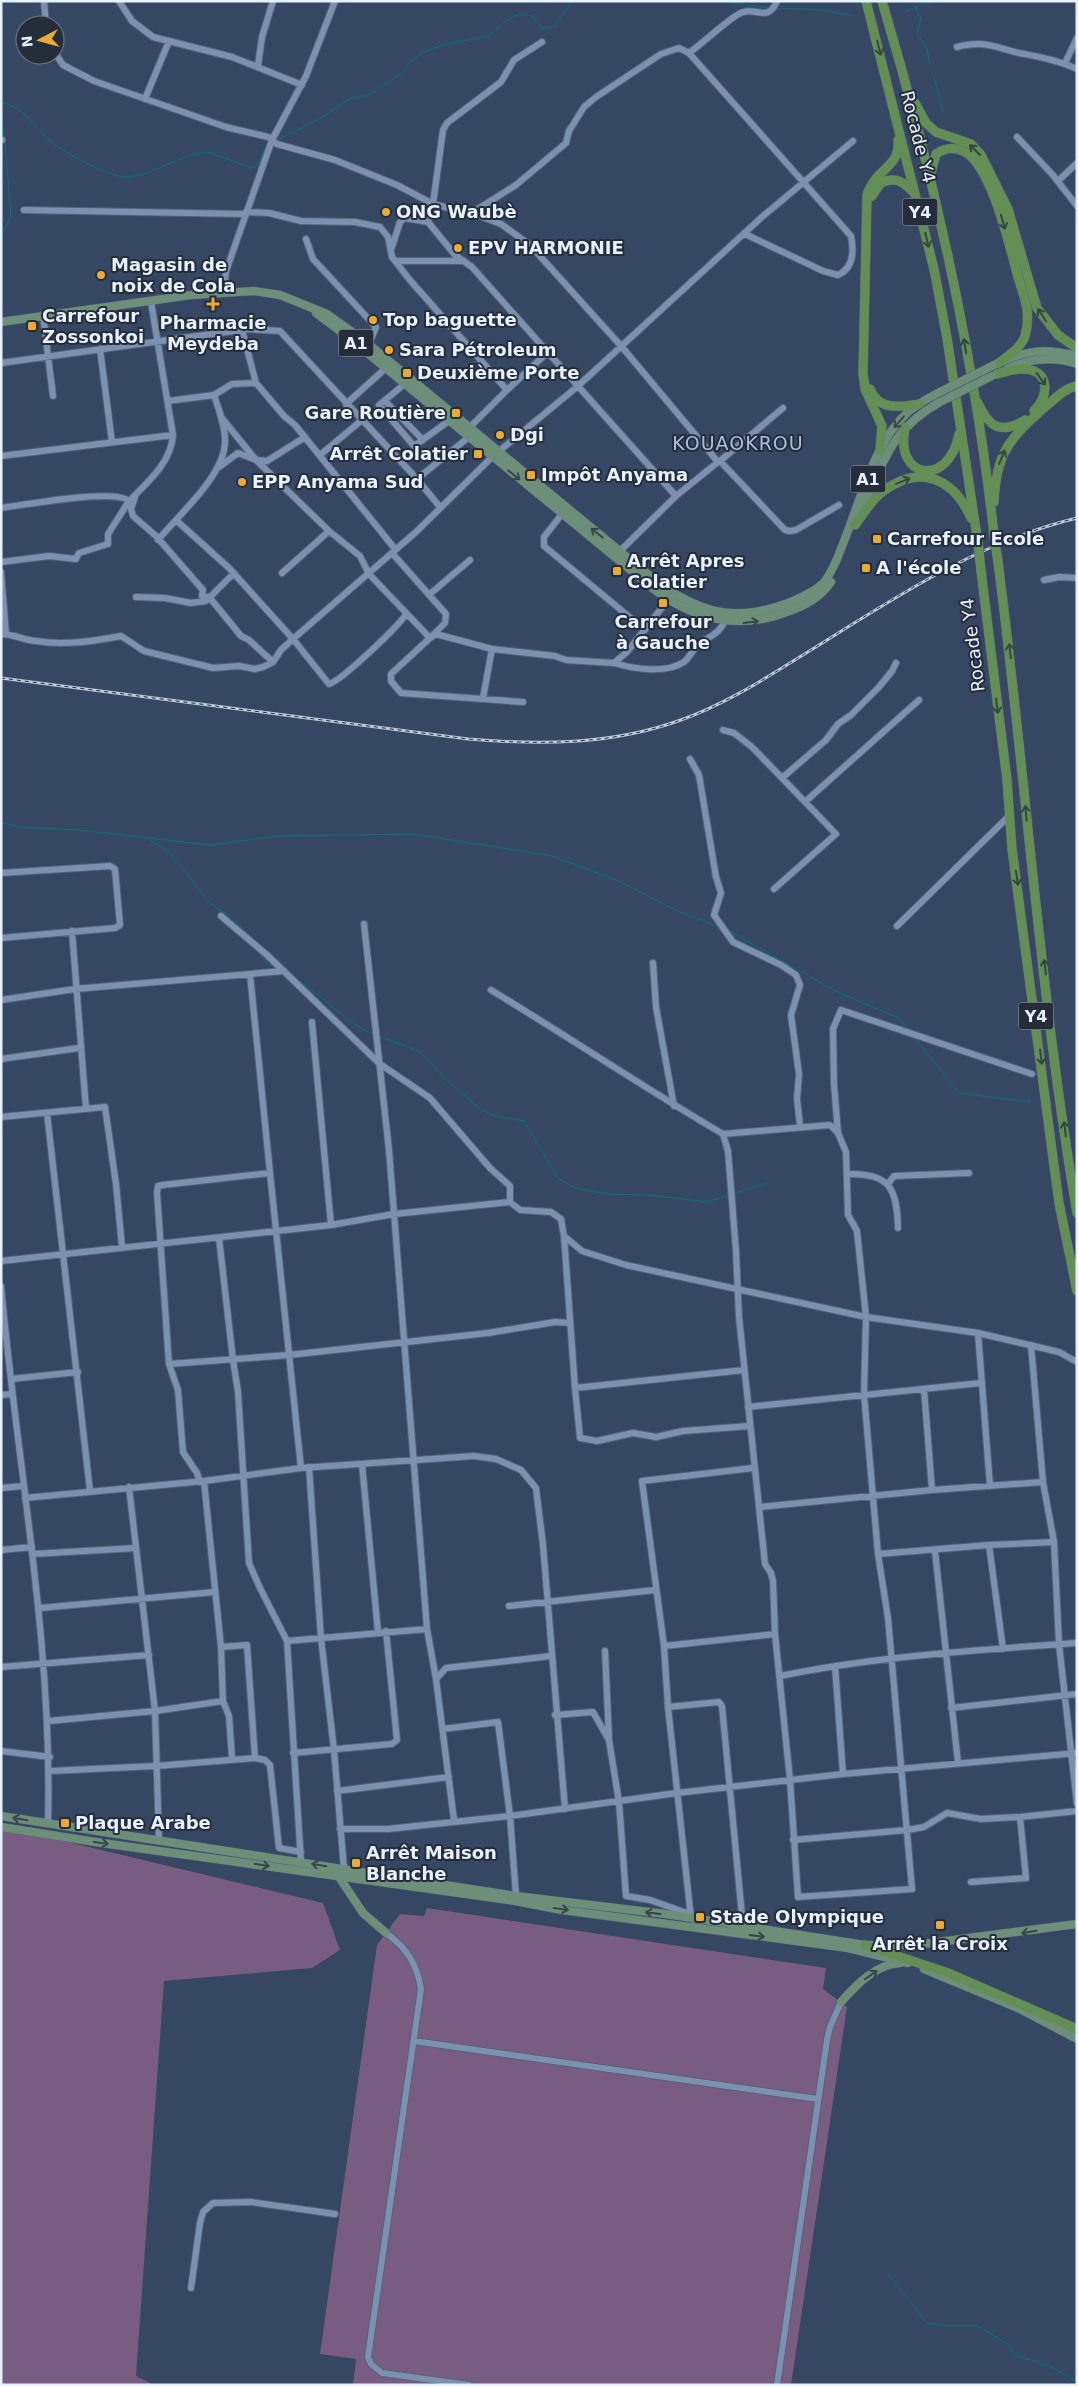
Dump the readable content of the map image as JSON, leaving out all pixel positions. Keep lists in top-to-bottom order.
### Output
{
  "streets": {
    "highway": ["Rocade Y4", "Y4"],
    "main road": ["A1"]
  },
  "districts": ["KOUAOKROU"],
  "places": {
    "other": [
      "ONG Waubè",
      "EPV HARMONIE",
      "Magasin de noix de Cola",
      "Top baguette",
      "Sara Pétroleum",
      "Dgi",
      "EPP Anyama Sud"
    ],
    "health": ["Pharmacie Meydeba"],
    "transit": [
      "Carrefour Zossonkoi",
      "Deuxième Porte",
      "Gare Routière",
      "Arrêt Colatier",
      "Impôt Anyama",
      "Carrefour Ecole",
      "A l'école",
      "Arrêt Apres Colatier",
      "Carrefour à Gauche",
      "Plaque Arabe",
      "Arrêt Maison Blanche",
      "Stade Olympique",
      "Arrêt la Croix"
    ]
  },
  "north": "left"
}
